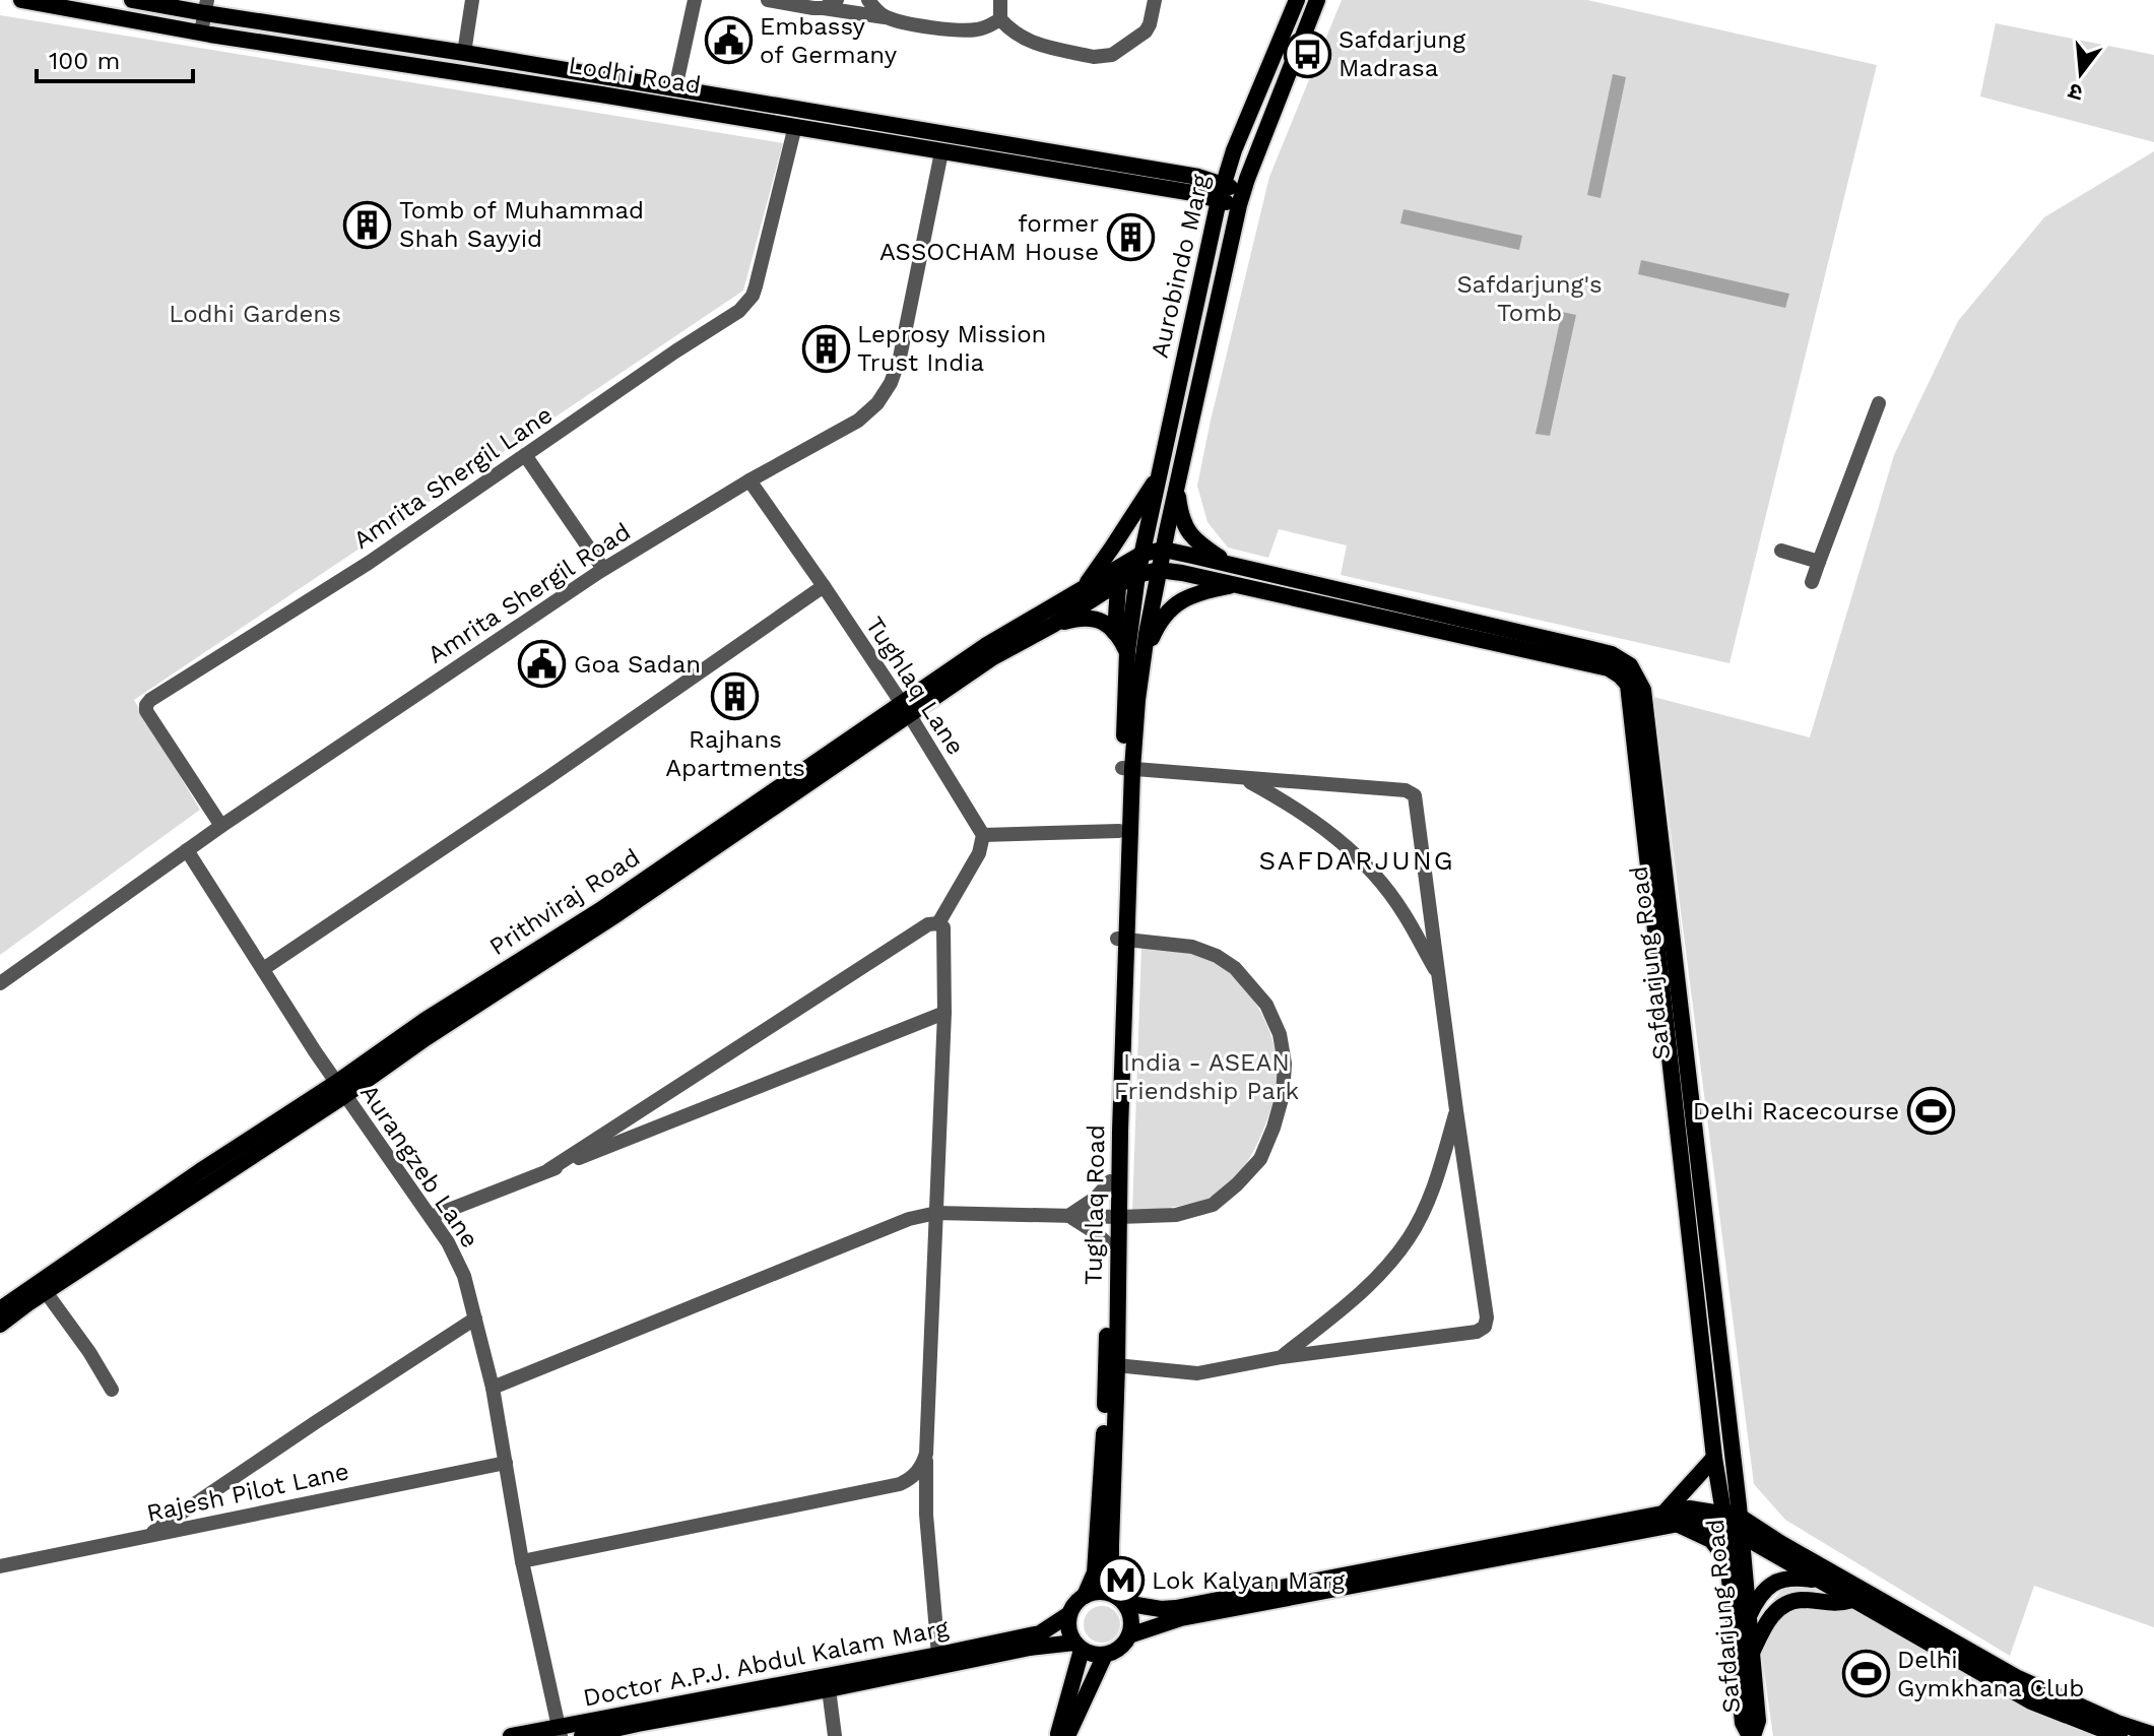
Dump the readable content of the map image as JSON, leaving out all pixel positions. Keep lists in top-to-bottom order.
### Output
{
  "streets": {
    "main road": [
      "Lodhi Road",
      "Aurobindo Marg",
      "Prithviraj Road",
      "Safdarjung Road",
      "Tughlaq Road",
      "Doctor A.P.J. Abdul Kalam Marg"
    ],
    "street": [
      "Amrita Shergil Lane",
      "Amrita Shergil Road",
      "Tughlaq Lane",
      "Aurangzeb Lane",
      "Rajesh Pilot Lane"
    ]
  },
  "crossings": [
    ["Lodhi Road", "Aurobindo Marg"],
    ["Lodhi Road", "Amrita Shergil Lane"],
    ["Lodhi Road", "Amrita Shergil Road"],
    ["Aurobindo Marg", "Prithviraj Road"],
    ["Aurobindo Marg", "Safdarjung Road"],
    ["Aurobindo Marg", "Tughlaq Road"],
    ["Amrita Shergil Lane", "Amrita Shergil Road"],
    ["Amrita Shergil Road", "Tughlaq Lane"],
    ["Amrita Shergil Road", "Aurangzeb Lane"],
    ["Tughlaq Lane", "Prithviraj Road"],
    ["Prithviraj Road", "Safdarjung Road"],
    ["Prithviraj Road", "Aurangzeb Lane"],
    ["Prithviraj Road", "Tughlaq Road"],
    ["Safdarjung Road", "Tughlaq Road"],
    ["Aurangzeb Lane", "Rajesh Pilot Lane"],
    ["Aurangzeb Lane", "Doctor A.P.J. Abdul Kalam Marg"]
  ],
  "districts": ["SAFDARJUNG"],
  "parks": ["Safdarjung's Tomb", "Lodhi Gardens", "India - ASEAN Friendship Park"],
  "places": {
    "public building": ["Embassy of Germany", "Goa Sadan"],
    "bus stop": ["Safdarjung Madrasa"],
    "building": [
      "Tomb of Muhammad Shah Sayyid",
      "former ASSOCHAM House",
      "Leprosy Mission Trust India",
      "Rajhans Apartments"
    ],
    "sports": ["Delhi Racecourse", "Delhi Gymkhana Club"],
    "metro station": ["Lok Kalyan Marg"]
  },
  "scale_bar": "100 m",
  "north": "bottom"
}
